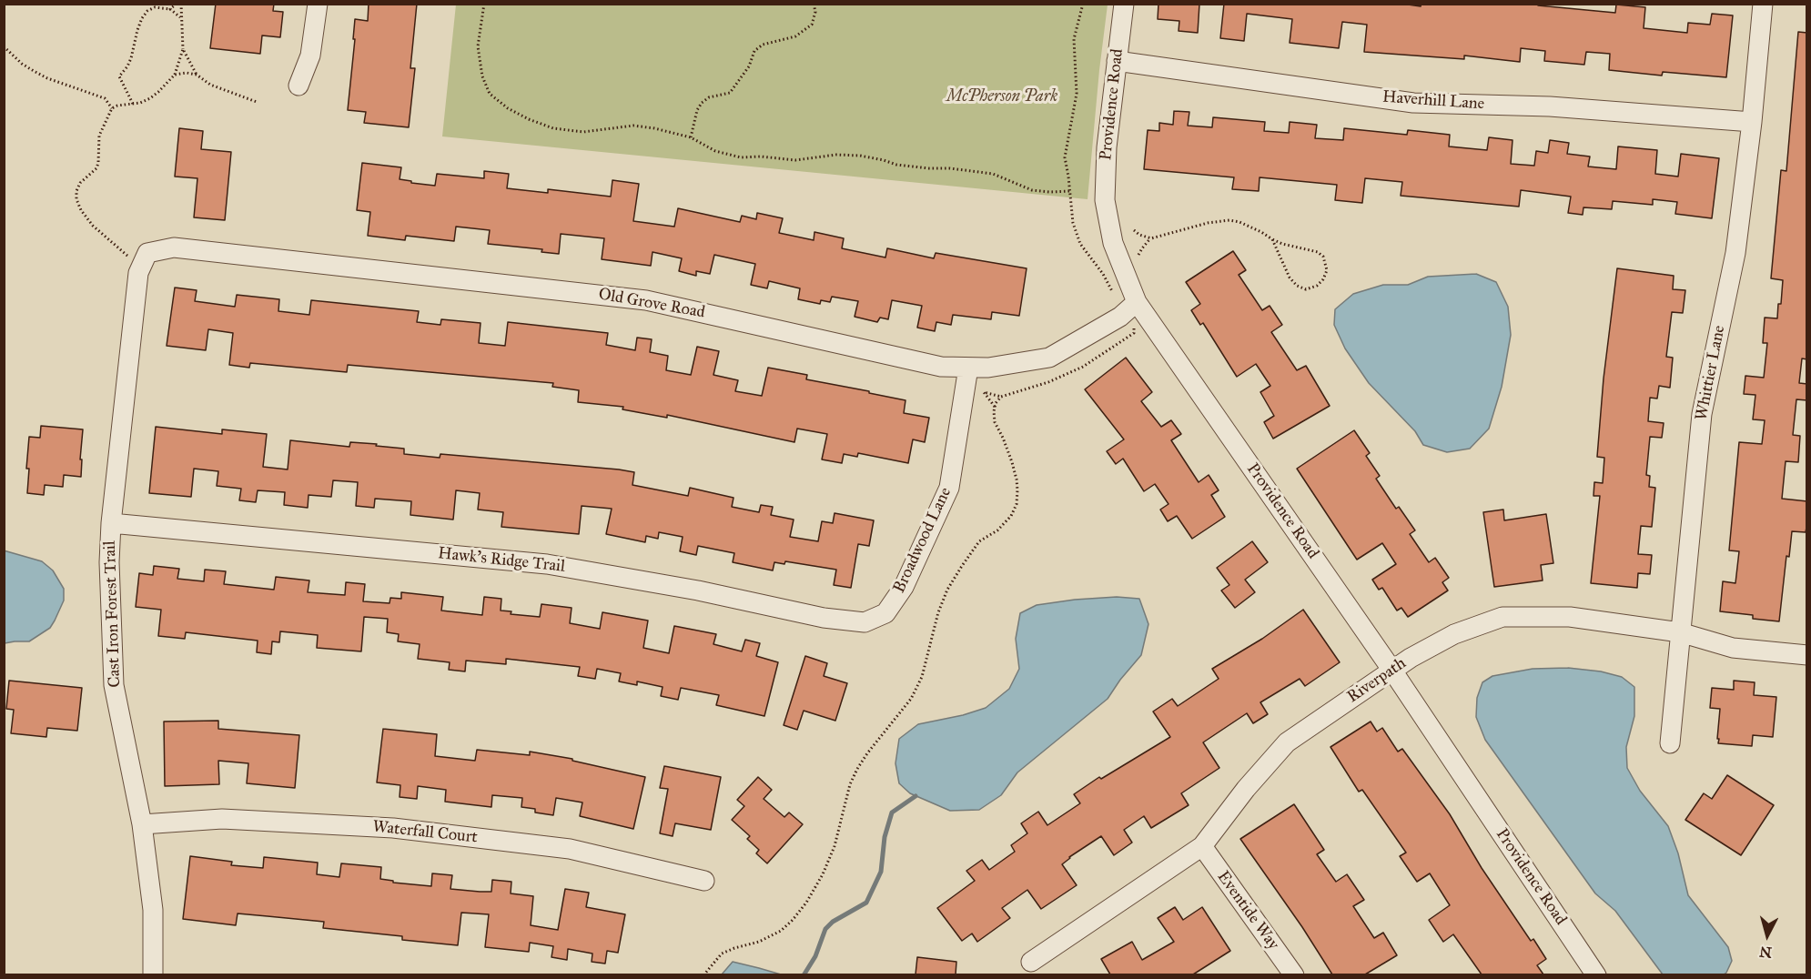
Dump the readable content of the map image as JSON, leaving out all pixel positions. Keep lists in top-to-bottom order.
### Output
{
  "streets": {
    "street": [
      "Haverhill Lane",
      "Providence Road",
      "Old Grove Road",
      "Whittier Lane",
      "Broadwood Lane",
      "Hawk's Ridge Trail",
      "Cast Iron Forest Trail",
      "Riverpath",
      "Waterfall Court",
      "Eventide Way"
    ]
  },
  "crossings": [
    ["Haverhill Lane", "Providence Road"],
    ["Haverhill Lane", "Whittier Lane"],
    ["Providence Road", "Old Grove Road"],
    ["Providence Road", "Riverpath"],
    ["Old Grove Road", "Broadwood Lane"],
    ["Old Grove Road", "Cast Iron Forest Trail"],
    ["Whittier Lane", "Riverpath"],
    ["Broadwood Lane", "Hawk's Ridge Trail"],
    ["Hawk's Ridge Trail", "Cast Iron Forest Trail"],
    ["Cast Iron Forest Trail", "Waterfall Court"],
    ["Riverpath", "Eventide Way"]
  ],
  "parks": ["McPherson Park"],
  "north": "bottom"
}
